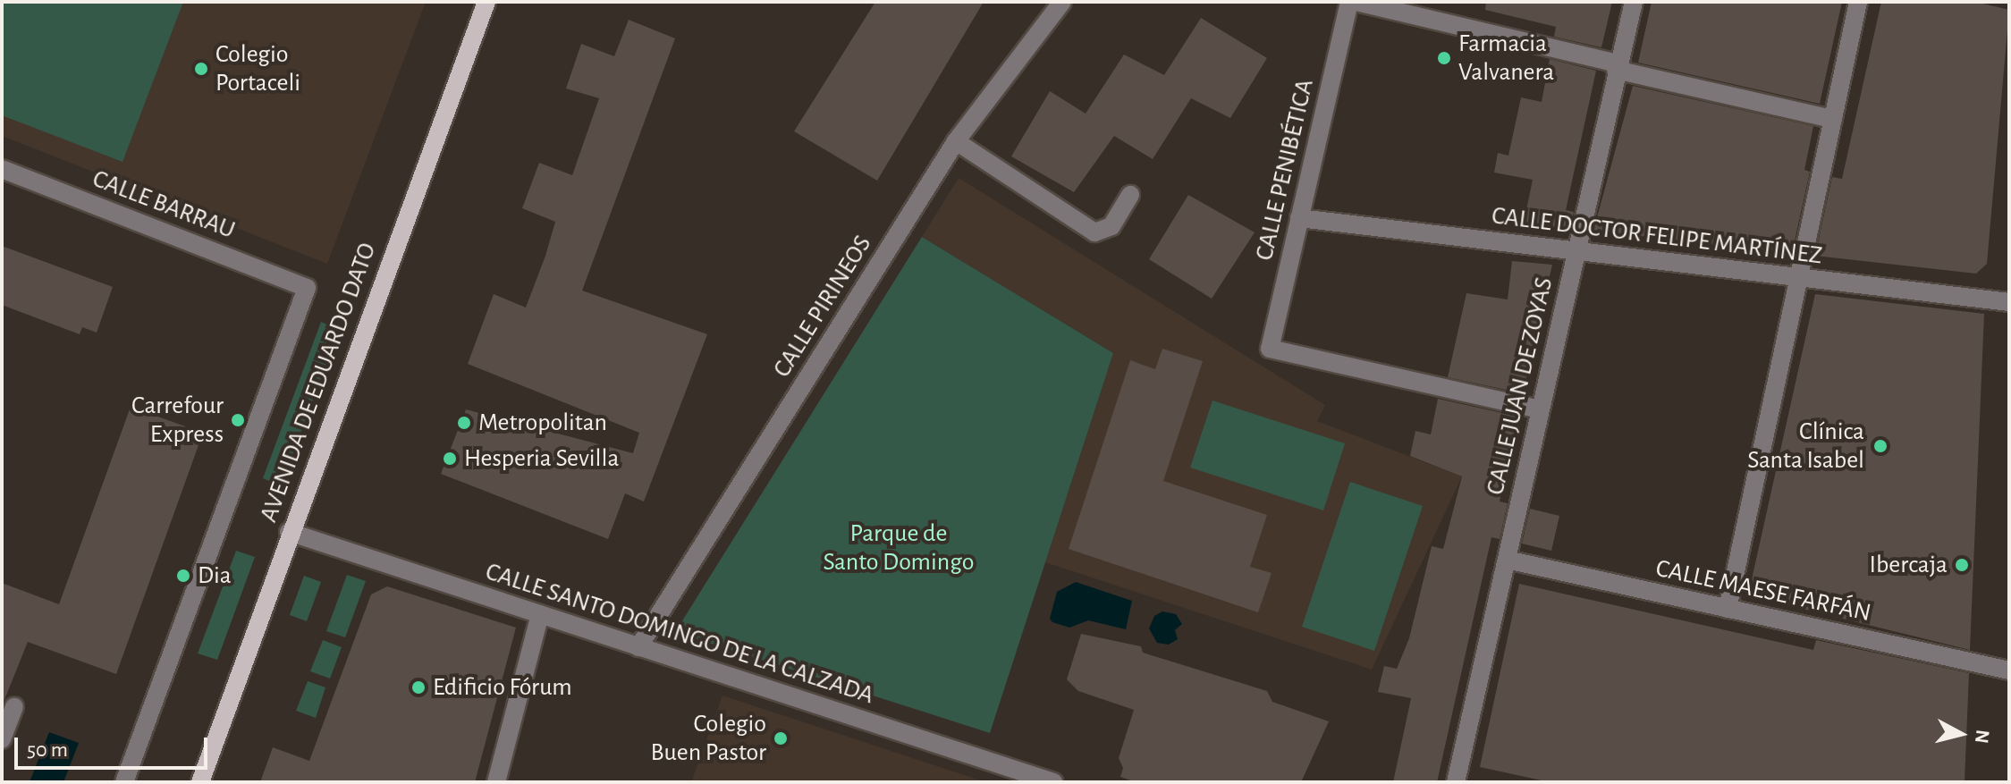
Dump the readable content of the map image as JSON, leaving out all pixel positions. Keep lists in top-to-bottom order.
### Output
{
  "streets": {
    "main road": ["AVENIDA DE EDUARDO DATO"],
    "street": [
      "CALLE PENIBÉTICA",
      "CALLE BARRAU",
      "CALLE DOCTOR FELIPE MARTÍNEZ",
      "CALLE PIRINEOS",
      "CALLE JUAN DE ZOYAS",
      "CALLE MAESE FARFÁN",
      "CALLE SANTO DOMINGO DE LA CALZADA"
    ]
  },
  "crossings": [
    ["CALLE PENIBÉTICA", "CALLE DOCTOR FELIPE MARTÍNEZ"],
    ["CALLE PENIBÉTICA", "CALLE JUAN DE ZOYAS"],
    ["CALLE DOCTOR FELIPE MARTÍNEZ", "CALLE JUAN DE ZOYAS"],
    ["CALLE PIRINEOS", "CALLE SANTO DOMINGO DE LA CALZADA"],
    ["AVENIDA DE EDUARDO DATO", "CALLE SANTO DOMINGO DE LA CALZADA"],
    ["CALLE JUAN DE ZOYAS", "CALLE MAESE FARFÁN"]
  ],
  "parks": ["Parque de Santo Domingo"],
  "places": [
    "Farmacia Valvanera",
    "Colegio Portaceli",
    "Carrefour Express",
    "Metropolitan",
    "Clínica Santa Isabel",
    "Hesperia Sevilla",
    "Ibercaja",
    "Dia",
    "Edificio Fórum",
    "Colegio Buen Pastor"
  ],
  "scale_bar": "50 m",
  "north": "right"
}
